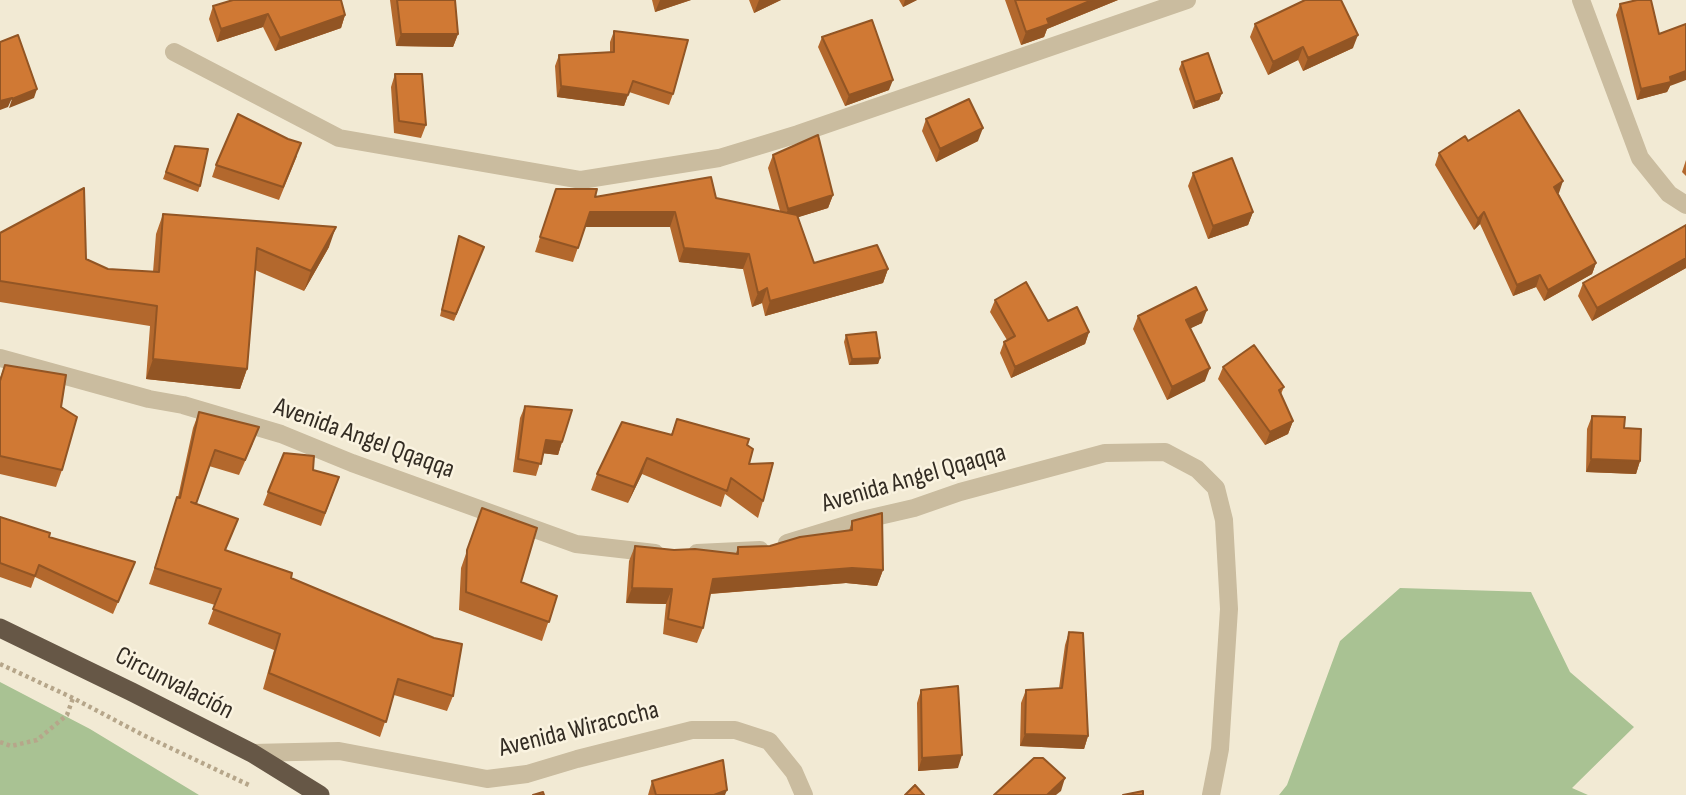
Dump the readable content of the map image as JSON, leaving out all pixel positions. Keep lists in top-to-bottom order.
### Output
{
  "streets": {
    "highway": ["Circunvalación"],
    "street": ["Avenida Angel Qqaqqa", "Avenida Wiracocha"]
  },
  "crossings": [
    ["Circunvalación", "Avenida Wiracocha"]
  ]
}
